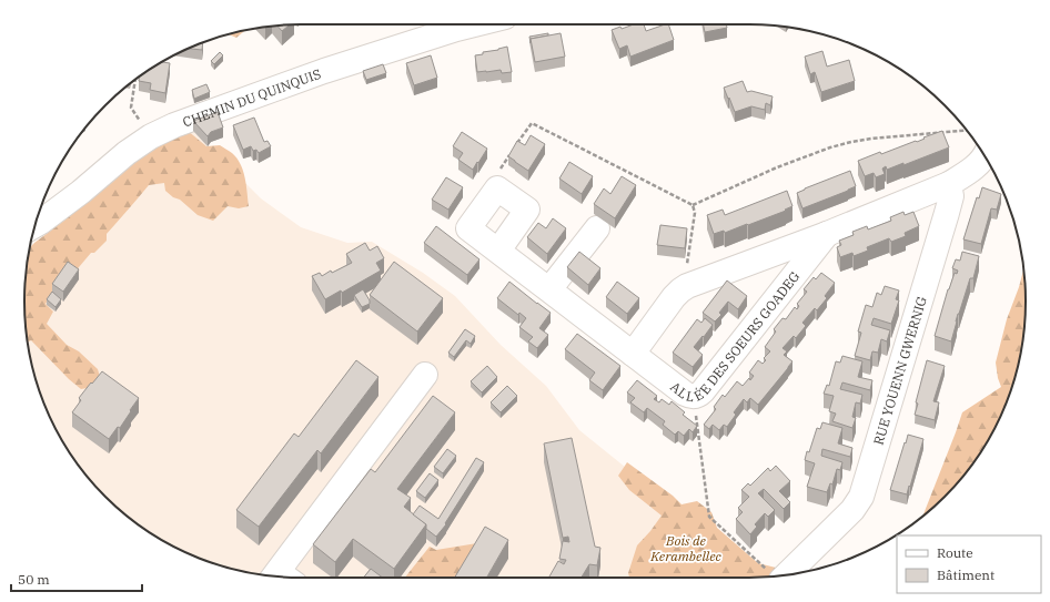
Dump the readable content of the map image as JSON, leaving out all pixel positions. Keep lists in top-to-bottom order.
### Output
{
  "streets": {
    "street": ["CHEMIN DU QUINQUIS", "ALLÉE DES SOEURS GOADEG", "RUE YOUENN GWERNIG"]
  },
  "crossings": [
    ["ALLÉE DES SOEURS GOADEG", "RUE YOUENN GWERNIG"]
  ],
  "parks": ["Bois de Kerambellec"],
  "legend": ["Route", "Bâtiment"],
  "scale_bar": "50 m"
}
